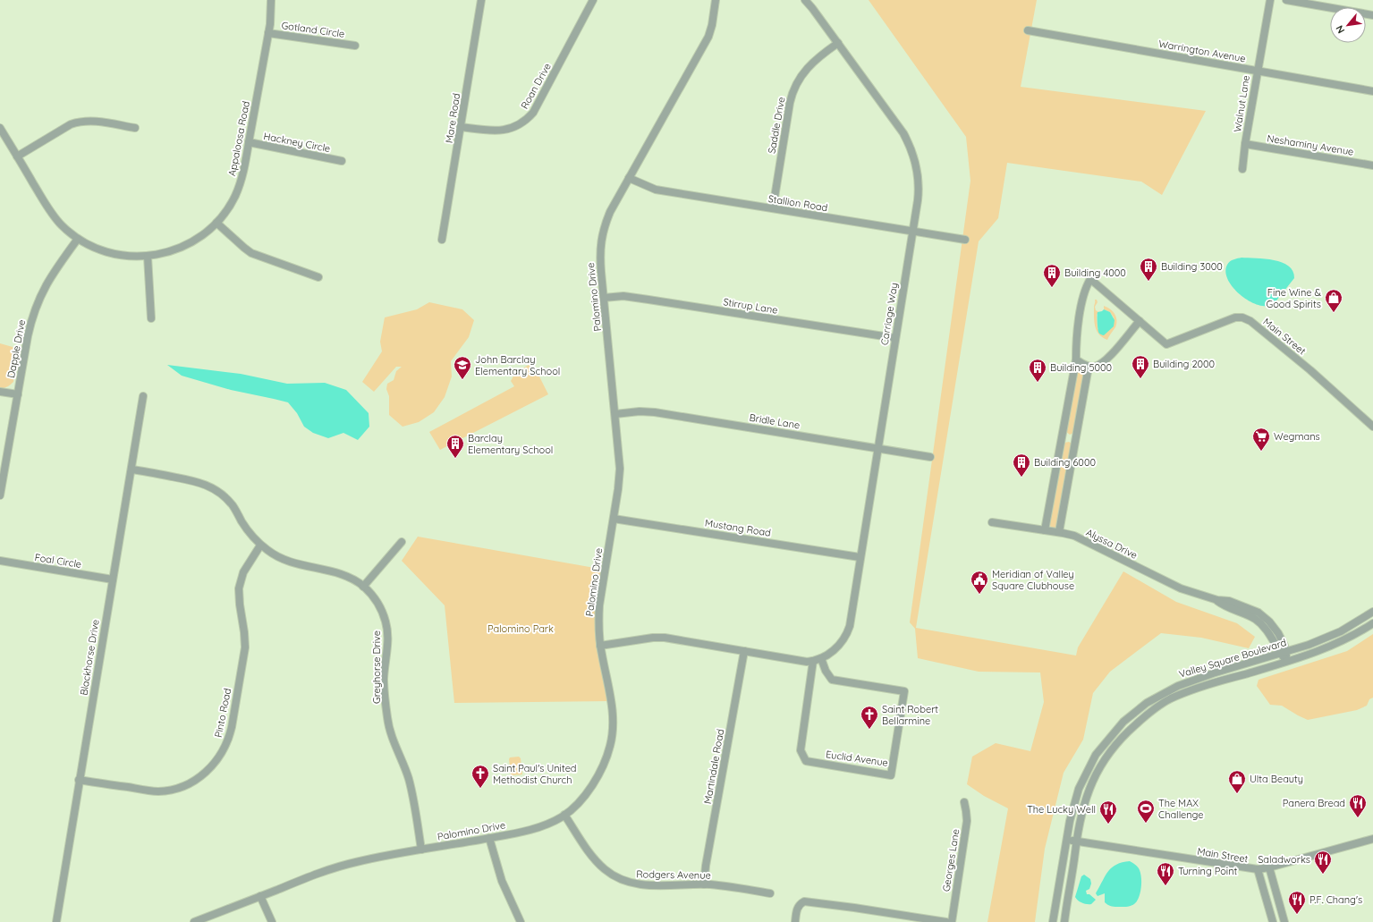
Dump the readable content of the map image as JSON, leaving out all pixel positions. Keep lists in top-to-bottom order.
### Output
{
  "streets": {
    "street": [
      "Gotland Circle",
      "Warrington Avenue",
      "Roan Drive",
      "Walnut Lane",
      "Mare Road",
      "Saddle Drive",
      "Appaloosa Road",
      "Hackney Circle",
      "Neshaminy Avenue",
      "Stallion Road",
      "Palomino Drive",
      "Stirrup Lane",
      "Carriage Way",
      "Main Street",
      "Dapple Drive",
      "Bridle Lane",
      "Mustang Road",
      "Alyssa Drive",
      "Foal Circle",
      "Blackhorse Drive",
      "Valley Square Boulevard",
      "Greyhorse Drive",
      "Pinto Road",
      "Euclid Avenue",
      "Martindale Road",
      "Georges Lane",
      "Rodgers Avenue"
    ]
  },
  "crossings": [
    ["Gotland Circle", "Appaloosa Road"],
    ["Warrington Avenue", "Walnut Lane"],
    ["Roan Drive", "Mare Road"],
    ["Walnut Lane", "Neshaminy Avenue"],
    ["Saddle Drive", "Stallion Road"],
    ["Saddle Drive", "Carriage Way"],
    ["Appaloosa Road", "Hackney Circle"],
    ["Appaloosa Road", "Dapple Drive"],
    ["Stallion Road", "Palomino Drive"],
    ["Stallion Road", "Carriage Way"],
    ["Palomino Drive", "Stirrup Lane"],
    ["Palomino Drive", "Bridle Lane"],
    ["Palomino Drive", "Mustang Road"],
    ["Palomino Drive", "Greyhorse Drive"],
    ["Palomino Drive", "Rodgers Avenue"],
    ["Stirrup Lane", "Carriage Way"],
    ["Carriage Way", "Bridle Lane"],
    ["Carriage Way", "Mustang Road"],
    ["Carriage Way", "Euclid Avenue"],
    ["Main Street", "Valley Square Boulevard"],
    ["Alyssa Drive", "Valley Square Boulevard"],
    ["Foal Circle", "Blackhorse Drive"],
    ["Blackhorse Drive", "Greyhorse Drive"],
    ["Blackhorse Drive", "Pinto Road"],
    ["Greyhorse Drive", "Pinto Road"],
    ["Martindale Road", "Rodgers Avenue"]
  ],
  "parks": ["Palomino Park"],
  "places": {
    "building": [
      "Building 3000",
      "Building 4000",
      "Building 2000",
      "Building 5000",
      "Barclay Elementary School",
      "Building 6000"
    ],
    "shop": ["Fine Wine & Good Spirits", "Ulta Beauty"],
    "school or university": ["John Barclay Elementary School"],
    "supermarket": ["Wegmans"],
    "public building": ["Meridian of Valley Square Clubhouse"],
    "church": ["Saint Robert Bellarmine", "Saint Paul's United Methodist Church"],
    "restaurant": [
      "Panera Bread",
      "The Lucky Well",
      "Saladworks",
      "Turning Point",
      "P.F. Chang's"
    ],
    "sports": ["The MAX Challenge"]
  },
  "north": "bottom left"
}
